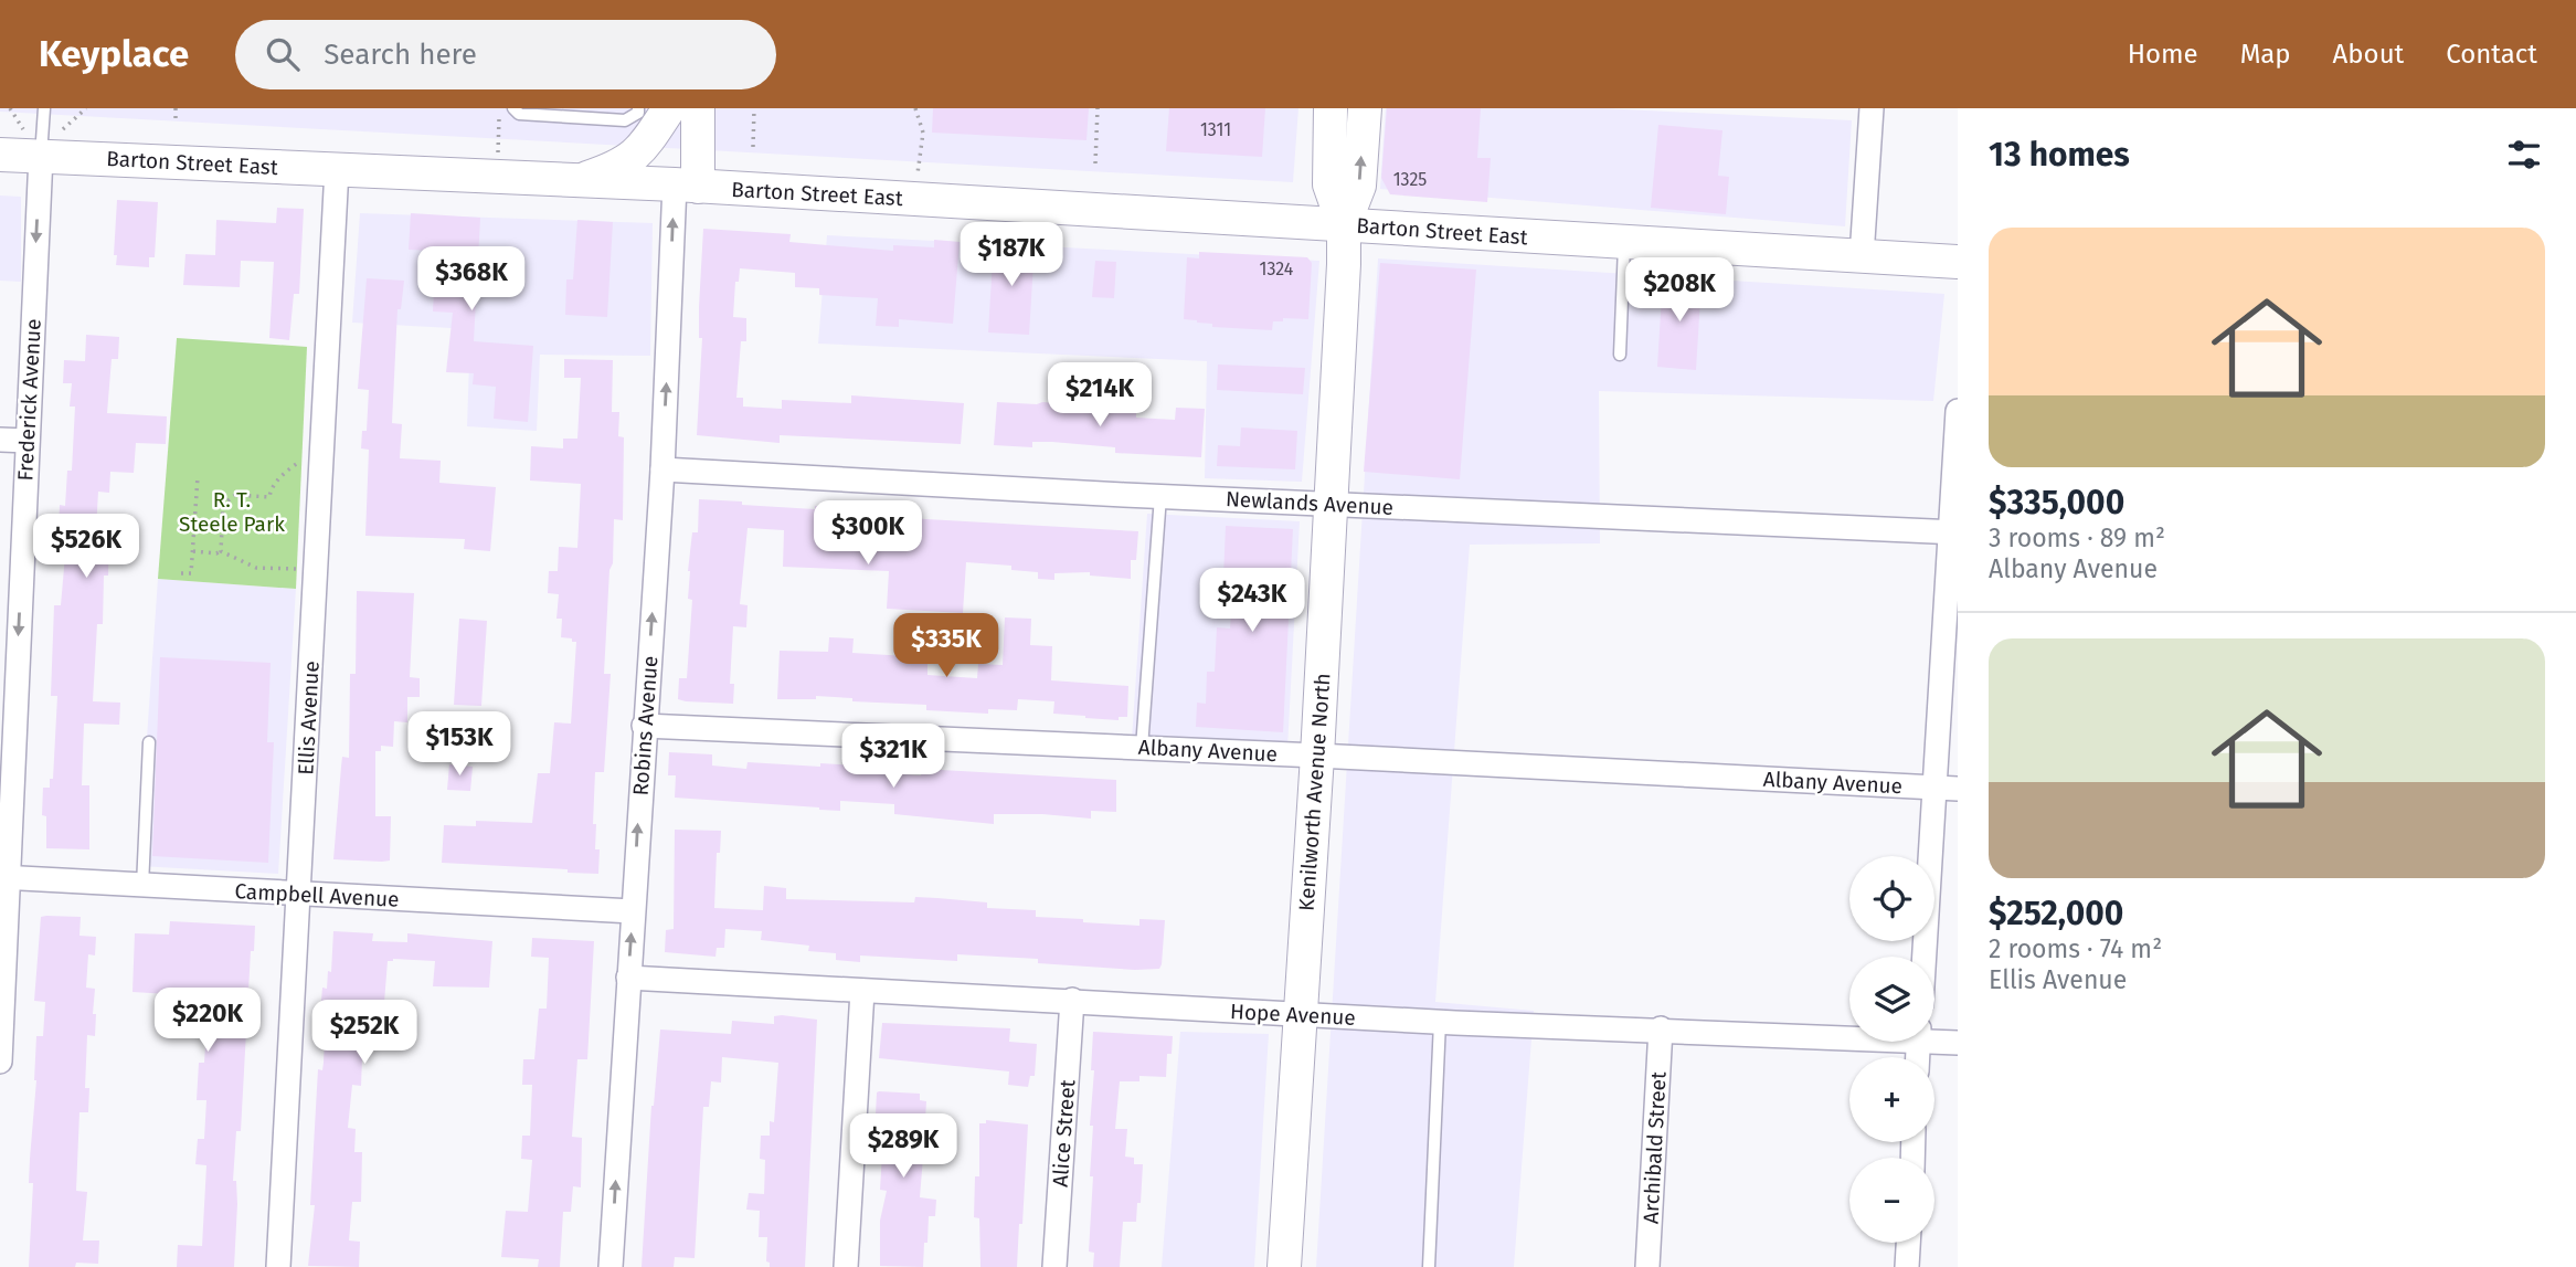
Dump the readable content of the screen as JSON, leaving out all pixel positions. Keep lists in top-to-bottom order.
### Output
{
  "streets": {
    "main road": ["Barton Street East", "Kenilworth Avenue North"],
    "street": [
      "Frederick Avenue",
      "Newlands Avenue",
      "Ellis Avenue",
      "Robins Avenue",
      "Albany Avenue",
      "Campbell Avenue",
      "Hope Avenue",
      "Alice Street",
      "Archibald Street"
    ]
  },
  "crossings": [
    ["Barton Street East", "Frederick Avenue"],
    ["Barton Street East", "Ellis Avenue"],
    ["Barton Street East", "Robins Avenue"],
    ["Barton Street East", "Kenilworth Avenue North"],
    ["Frederick Avenue", "Campbell Avenue"],
    ["Newlands Avenue", "Robins Avenue"],
    ["Newlands Avenue", "Kenilworth Avenue North"],
    ["Ellis Avenue", "Campbell Avenue"],
    ["Robins Avenue", "Albany Avenue"],
    ["Robins Avenue", "Campbell Avenue"],
    ["Robins Avenue", "Hope Avenue"],
    ["Albany Avenue", "Kenilworth Avenue North"],
    ["Kenilworth Avenue North", "Hope Avenue"],
    ["Hope Avenue", "Alice Street"],
    ["Hope Avenue", "Archibald Street"]
  ],
  "one_way": ["Frederick Avenue", "Robins Avenue"],
  "parks": ["R. T. Steele Park"],
  "house_numbers": ["1311", "1325", "1324"],
  "page": {
    "header": "Keyplace",
    "search": "Search here",
    "nav": [
      "Home",
      "Map",
      "About",
      "Contact"
    ],
    "heading": "13 homes",
    "list": [
      {
        "name": "$335,000",
        "note": "3 rooms · 89 m² · Albany Avenue"
      },
      {
        "name": "$252,000",
        "note": "2 rooms · 74 m² · Ellis Avenue"
      }
    ],
    "price": [
      "$187K",
      "$368K",
      "$208K",
      "$214K",
      "$300K",
      "$526K",
      "$243K",
      "$335K",
      "$153K",
      "$321K",
      "$220K",
      "$252K",
      "$289K"
    ],
    "map_buttons": ["+", "−"]
  }
}
